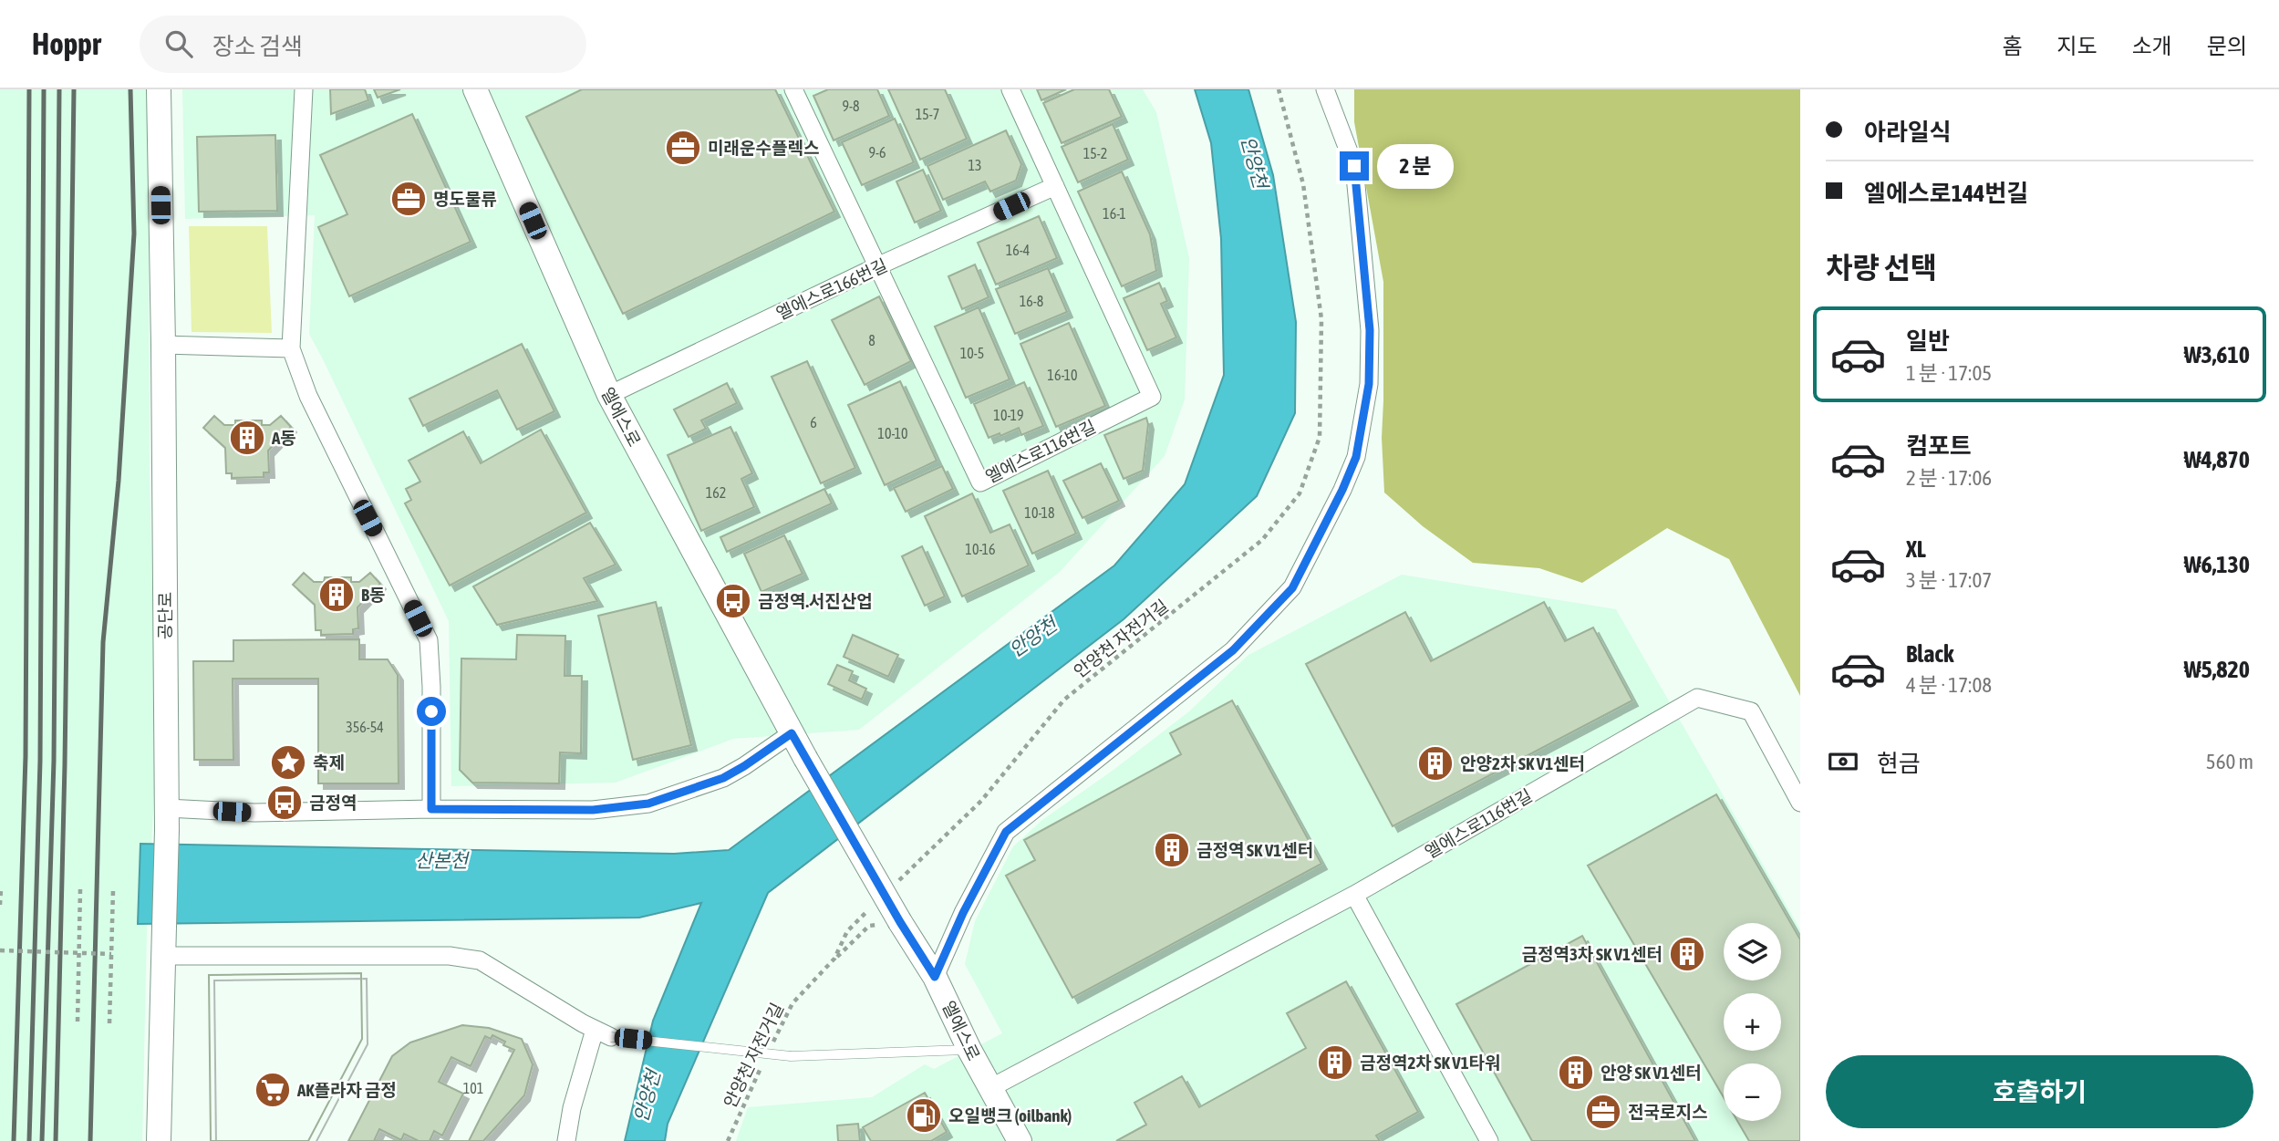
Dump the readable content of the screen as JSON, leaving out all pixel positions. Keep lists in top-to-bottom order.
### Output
{
  "streets": {
    "street": [
      "엘에스로166번길",
      "엘에스로",
      "엘에스로116번길",
      "공단로"
    ],
    "path": ["안양천 자전거길"]
  },
  "crossings": [
    ["엘에스로166번길", "엘에스로"],
    ["엘에스로166번길", "엘에스로116번길"],
    ["엘에스로", "엘에스로116번길"]
  ],
  "water": ["안양천", "산본천"],
  "places": {
    "office": ["미래운수플렉스", "명도물류", "전국로지스"],
    "building": [
      "A동",
      "B동",
      "안양2차 SK V1센터",
      "금정역 SK V1센터",
      "금정역3차 SK V1센터",
      "금정역2차 SK V1타워",
      "안양 SK V1센터"
    ],
    "bus stop": ["금정역.서진산업", "금정역"],
    "place": ["축제"],
    "supermarket": ["AK플라자 금정"],
    "fuel station": ["오일뱅크 (oilbank)"]
  },
  "house_numbers": [
    "9-8",
    "15-7",
    "9-6",
    "15-2",
    "13",
    "16-1",
    "16-4",
    "16-8",
    "8",
    "10-5",
    "16-10",
    "10-19",
    "6",
    "10-10",
    "162",
    "10-18",
    "10-16",
    "356-54",
    "101"
  ],
  "page": {
    "header": "Hoppr",
    "search": "장소 검색",
    "nav": [
      "홈",
      "지도",
      "소개",
      "문의"
    ],
    "banner": ["아라일식", "엘에스로144번길"],
    "bubble": "2 분",
    "heading": "차량 선택",
    "list": [
      {
        "name": "일반",
        "note": "1 분 · 17:05",
        "value": "₩3,610"
      },
      {
        "name": "컴포트",
        "note": "2 분 · 17:06",
        "value": "₩4,870"
      },
      {
        "name": "XL",
        "note": "3 분 · 17:07",
        "value": "₩6,130"
      },
      {
        "name": "Black",
        "note": "4 분 · 17:08",
        "value": "₩5,820"
      }
    ],
    "pay": ["현금", "560 m"],
    "map_buttons": ["+", "−"],
    "buttons": "호출하기"
  }
}
